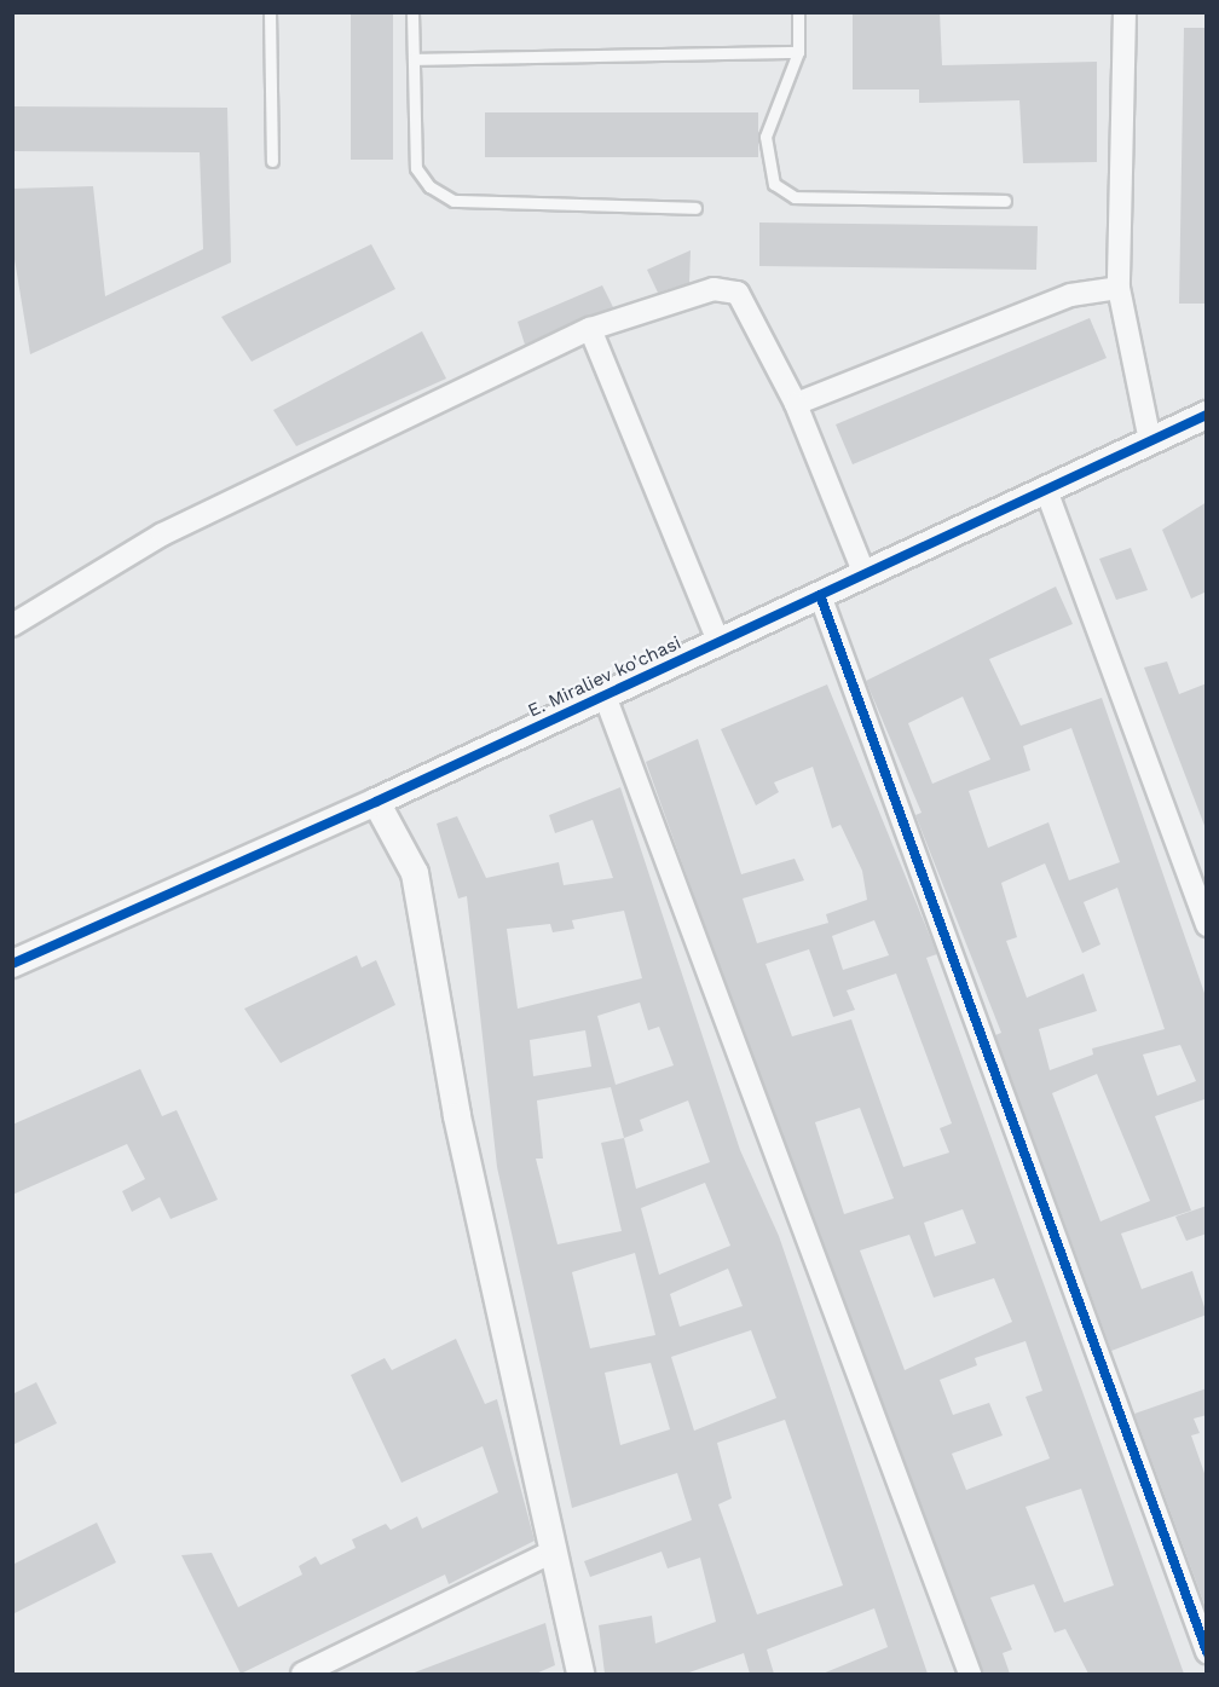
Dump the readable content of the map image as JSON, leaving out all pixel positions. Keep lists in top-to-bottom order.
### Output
{
  "streets": {
    "street": ["E. Miraliev ko'chasi"]
  }
}
